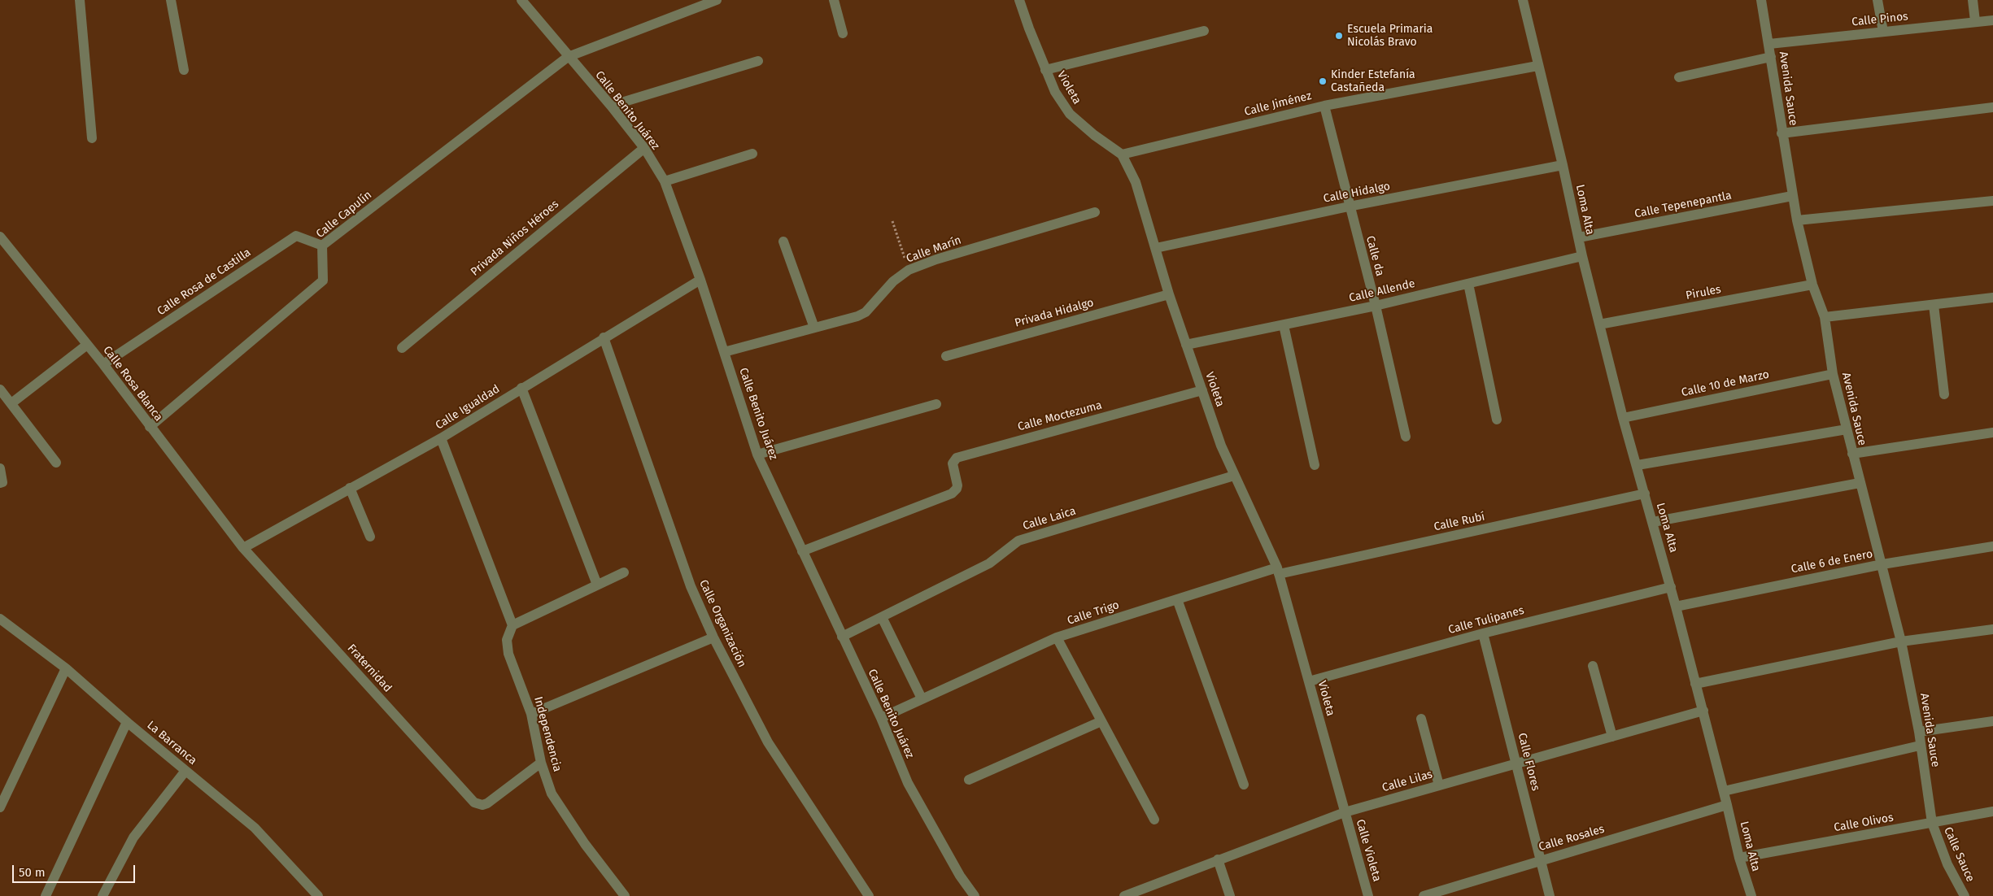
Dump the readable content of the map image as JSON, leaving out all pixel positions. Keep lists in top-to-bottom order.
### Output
{
  "streets": {
    "street": [
      "Calle Pinos",
      "Violeta",
      "Avenida Sauce",
      "Calle Jiménez",
      "Calle Benito Juárez",
      "Calle Hidalgo",
      "Calle Tepenepantla",
      "Loma Alta",
      "Calle Capulín",
      "Privada Niños Héroes",
      "Calle Marín",
      "Calle da",
      "Calle Rosa de Castilla",
      "Calle Allende",
      "Pirules",
      "Privada Hidalgo",
      "Calle Rosa Blanca",
      "Calle 10 de Marzo",
      "Calle Igualdad",
      "Calle Moctezuma",
      "Calle Laica",
      "Calle Rubí",
      "Calle 6 de Enero",
      "Calle Trigo",
      "Calle Tulipanes",
      "Calle Organización",
      "Fraternidad",
      "Independencia",
      "La Barranca",
      "Calle Flores",
      "Calle Lilas",
      "Calle Olivos",
      "Calle Rosales",
      "Calle Violeta",
      "Calle Sauce"
    ]
  },
  "crossings": [
    ["Calle Pinos", "Avenida Sauce"],
    ["Violeta", "Calle Jiménez"],
    ["Violeta", "Calle Hidalgo"],
    ["Violeta", "Calle Allende"],
    ["Violeta", "Privada Hidalgo"],
    ["Violeta", "Calle Moctezuma"],
    ["Violeta", "Calle Laica"],
    ["Violeta", "Calle Rubí"],
    ["Violeta", "Calle Trigo"],
    ["Violeta", "Calle Tulipanes"],
    ["Violeta", "Calle Lilas"],
    ["Violeta", "Calle Violeta"],
    ["Avenida Sauce", "Calle Tepenepantla"],
    ["Avenida Sauce", "Pirules"],
    ["Avenida Sauce", "Calle 10 de Marzo"],
    ["Avenida Sauce", "Calle 6 de Enero"],
    ["Avenida Sauce", "Calle Olivos"],
    ["Avenida Sauce", "Calle Sauce"],
    ["Calle Jiménez", "Loma Alta"],
    ["Calle Jiménez", "Calle da"],
    ["Calle Benito Juárez", "Calle Capulín"],
    ["Calle Benito Juárez", "Privada Niños Héroes"],
    ["Calle Benito Juárez", "Calle Marín"],
    ["Calle Benito Juárez", "Calle Igualdad"],
    ["Calle Benito Juárez", "Calle Moctezuma"],
    ["Calle Benito Juárez", "Calle Laica"],
    ["Calle Benito Juárez", "Calle Trigo"],
    ["Calle Hidalgo", "Loma Alta"],
    ["Calle Hidalgo", "Calle da"],
    ["Calle Tepenepantla", "Loma Alta"],
    ["Loma Alta", "Calle Allende"],
    ["Loma Alta", "Pirules"],
    ["Loma Alta", "Calle 10 de Marzo"],
    ["Loma Alta", "Calle Rubí"],
    ["Loma Alta", "Calle 6 de Enero"],
    ["Loma Alta", "Calle Tulipanes"],
    ["Loma Alta", "Calle Lilas"],
    ["Loma Alta", "Calle Olivos"],
    ["Loma Alta", "Calle Rosales"],
    ["Calle Capulín", "Calle Rosa de Castilla"],
    ["Calle Capulín", "Calle Rosa Blanca"],
    ["Calle da", "Calle Allende"],
    ["Calle Rosa de Castilla", "Calle Rosa Blanca"],
    ["Calle Rosa Blanca", "Calle Igualdad"],
    ["Calle Rosa Blanca", "Fraternidad"],
    ["Calle Igualdad", "Calle Organización"],
    ["Calle Igualdad", "Fraternidad"],
    ["Calle Rubí", "Calle Trigo"],
    ["Calle Tulipanes", "Calle Flores"],
    ["Fraternidad", "Independencia"],
    ["Calle Flores", "Calle Lilas"],
    ["Calle Flores", "Calle Rosales"],
    ["Calle Lilas", "Calle Violeta"],
    ["Calle Olivos", "Calle Sauce"]
  ],
  "places": ["Escuela Primaria Nicolás Bravo", "Kinder Estefanía Castañeda"],
  "scale_bar": "50 m"
}
